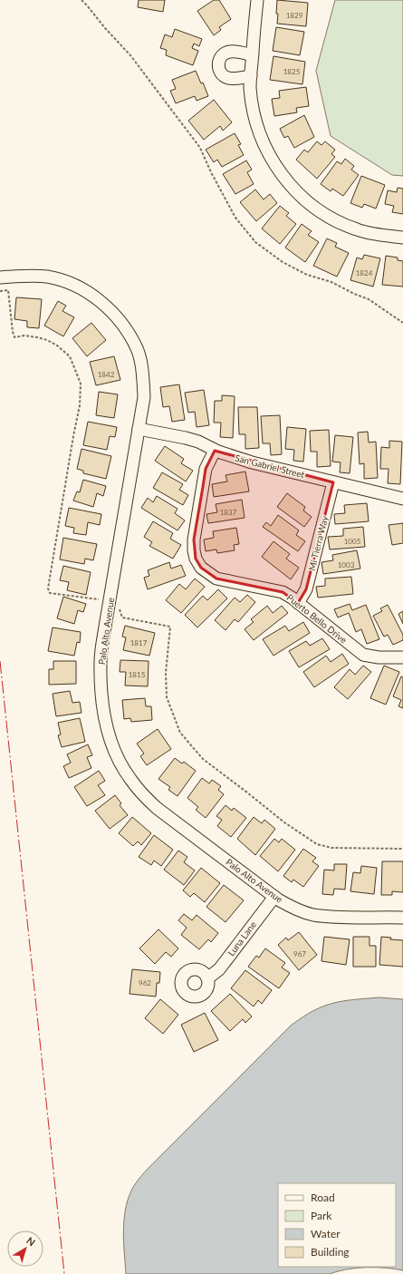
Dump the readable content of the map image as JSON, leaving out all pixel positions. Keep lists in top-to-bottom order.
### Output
{
  "streets": {
    "street": [
      "San Gabriel Street",
      "Mi Tierra Way",
      "Puerto Bello Drive",
      "Palo Alto Avenue",
      "Luna Lane"
    ]
  },
  "crossings": [
    ["San Gabriel Street", "Mi Tierra Way"],
    ["San Gabriel Street", "Puerto Bello Drive"],
    ["San Gabriel Street", "Palo Alto Avenue"],
    ["Mi Tierra Way", "Puerto Bello Drive"],
    ["Palo Alto Avenue", "Luna Lane"]
  ],
  "house_numbers": [
    "1829",
    "1825",
    "1824",
    "1842",
    "1837",
    "1005",
    "1003",
    "1817",
    "1815",
    "967",
    "962"
  ],
  "legend": [
    "Road",
    "Park",
    "Water",
    "Building"
  ],
  "north": "top right"
}
